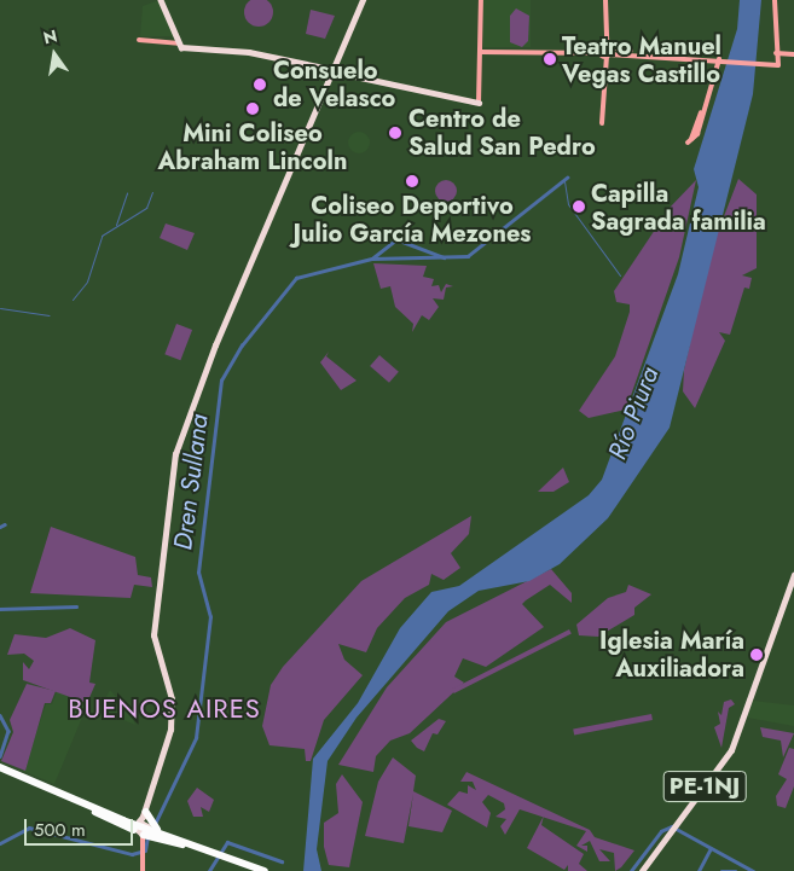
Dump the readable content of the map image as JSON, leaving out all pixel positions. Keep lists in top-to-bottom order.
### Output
{
  "streets": {
    "main road": ["PE-1NJ"]
  },
  "districts": ["BUENOS AIRES"],
  "water": ["Río Piura", "Dren Sullana"],
  "places": [
    "Teatro Manuel Vegas Castillo",
    "Consuelo de Velasco",
    "Mini Coliseo Abraham Lincoln",
    "Centro de Salud San Pedro",
    "Coliseo Deportivo Julio García Mezones",
    "Capilla Sagrada familia",
    "Iglesia María Auxiliadora"
  ],
  "scale_bar": "500 m",
  "north": "top"
}
